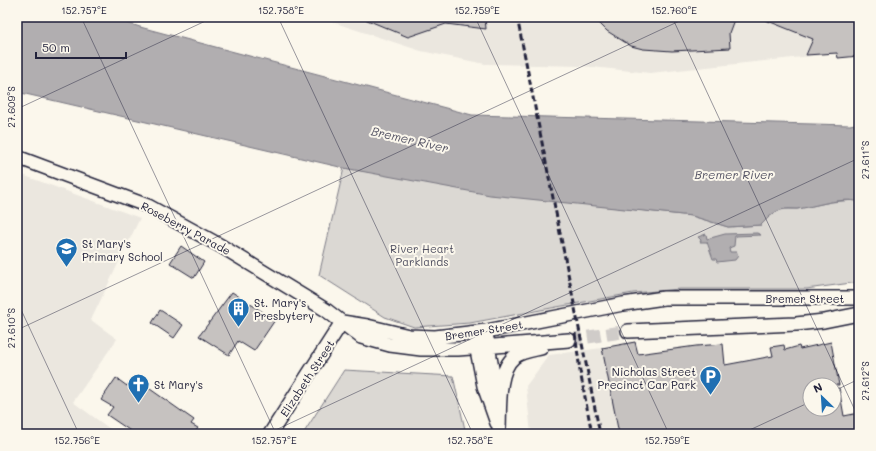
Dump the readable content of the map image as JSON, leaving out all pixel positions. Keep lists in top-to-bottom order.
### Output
{
  "streets": {
    "street": ["Roseberry Parade", "Bremer Street", "Elizabeth Street"]
  },
  "crossings": [
    ["Roseberry Parade", "Bremer Street"],
    ["Roseberry Parade", "Elizabeth Street"],
    ["Bremer Street", "Elizabeth Street"]
  ],
  "water": ["Bremer River"],
  "parks": ["River Heart Parklands"],
  "places": {
    "school or university": ["St Mary's Primary School"],
    "building": ["St. Mary's Presbytery"],
    "parking": ["Nicholas Street Precinct Car Park"],
    "church": ["St Mary's"]
  },
  "scale_bar": "50 m",
  "north": "top left",
  "coordinates": [
    "152.757°E",
    "152.758°E",
    "152.759°E",
    "152.760°E",
    "27.609°S",
    "27.611°S",
    "27.610°S",
    "27.612°S",
    "152.756°E"
  ]
}
